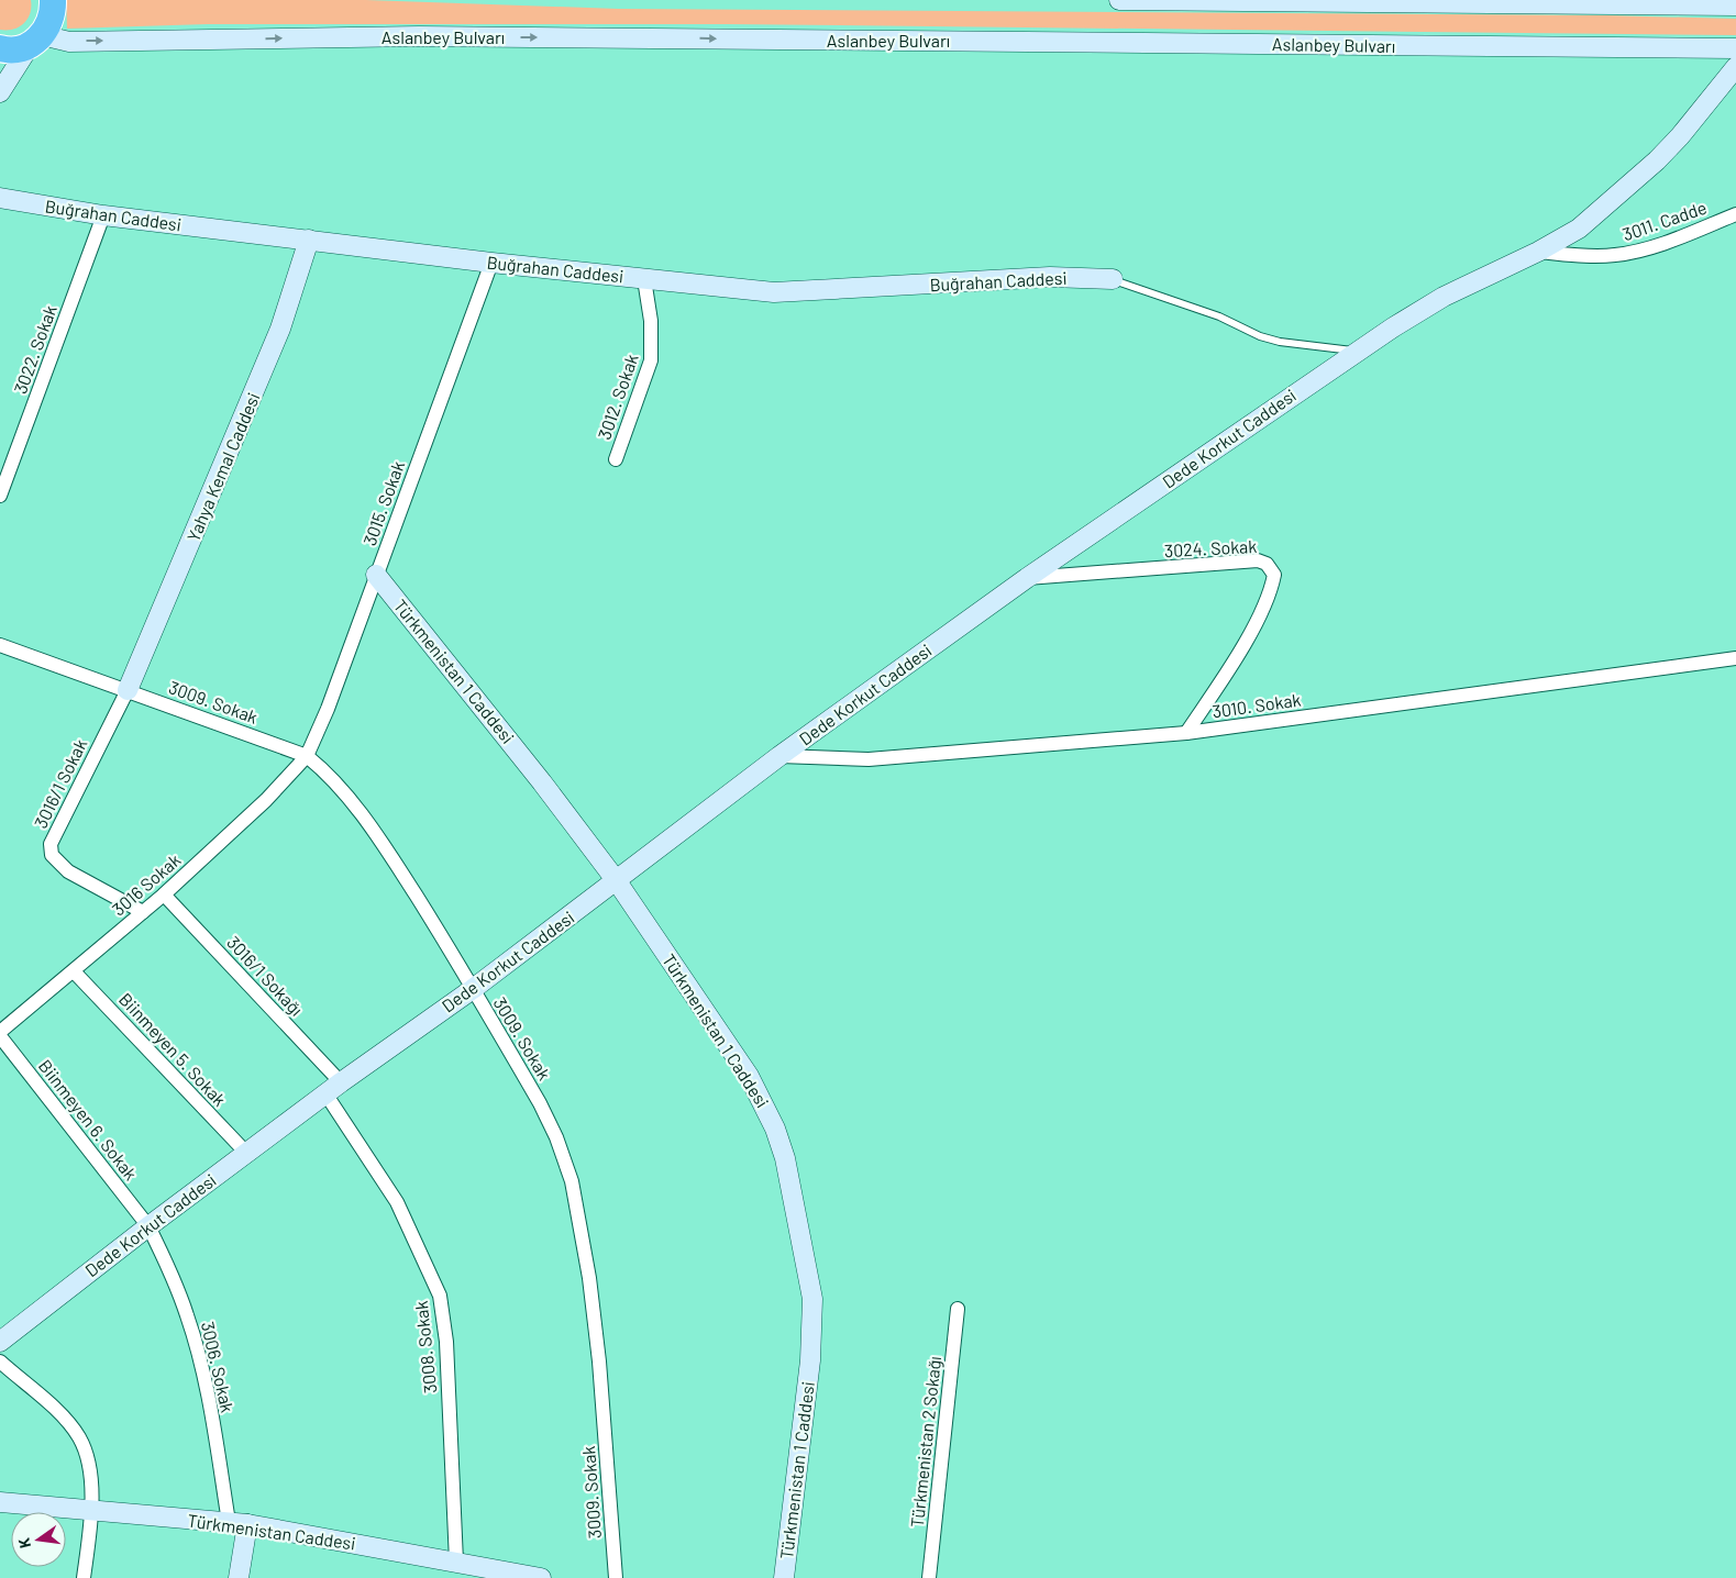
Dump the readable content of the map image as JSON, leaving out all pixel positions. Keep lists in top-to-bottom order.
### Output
{
  "streets": {
    "street": [
      "Aslanbey Bulvarı",
      "Buğrahan Caddesi",
      "3011. Cadde",
      "3022. Sokak",
      "3012. Sokak",
      "Dede Korkut Caddesi",
      "Yahya Kemal Caddesi",
      "3015. Sokak",
      "3024. Sokak",
      "Türkmenistan 1 Caddesi",
      "3009. Sokak",
      "3010. Sokak",
      "3016/1 Sokak",
      "3016 Sokak",
      "3016/1 Sokağı",
      "Biinmeyen 5. Sokak",
      "Biinmeyen 6. Sokak",
      "3008. Sokak",
      "3006. Sokak",
      "Türkmenistan 2 Sokağı",
      "Türkmenistan Caddesi"
    ]
  },
  "crossings": [
    ["Buğrahan Caddesi", "3022. Sokak"],
    ["Buğrahan Caddesi", "3012. Sokak"],
    ["Buğrahan Caddesi", "Yahya Kemal Caddesi"],
    ["Buğrahan Caddesi", "3015. Sokak"],
    ["3011. Cadde", "Dede Korkut Caddesi"],
    ["Dede Korkut Caddesi", "3024. Sokak"],
    ["Dede Korkut Caddesi", "Türkmenistan 1 Caddesi"],
    ["Dede Korkut Caddesi", "3009. Sokak"],
    ["Dede Korkut Caddesi", "3010. Sokak"],
    ["Dede Korkut Caddesi", "3016/1 Sokağı"],
    ["Dede Korkut Caddesi", "Biinmeyen 5. Sokak"],
    ["Dede Korkut Caddesi", "Biinmeyen 6. Sokak"],
    ["Dede Korkut Caddesi", "3008. Sokak"],
    ["Dede Korkut Caddesi", "3006. Sokak"],
    ["Yahya Kemal Caddesi", "3009. Sokak"],
    ["Yahya Kemal Caddesi", "3016/1 Sokak"],
    ["3015. Sokak", "Türkmenistan 1 Caddesi"],
    ["3015. Sokak", "3009. Sokak"],
    ["3015. Sokak", "3016 Sokak"],
    ["3024. Sokak", "3010. Sokak"],
    ["3009. Sokak", "3016/1 Sokak"],
    ["3009. Sokak", "3016 Sokak"],
    ["3016/1 Sokak", "3016 Sokak"],
    ["3016 Sokak", "3016/1 Sokağı"],
    ["3016 Sokak", "Biinmeyen 5. Sokak"],
    ["3016/1 Sokağı", "3008. Sokak"],
    ["Biinmeyen 6. Sokak", "3006. Sokak"],
    ["3008. Sokak", "Türkmenistan Caddesi"],
    ["3006. Sokak", "Türkmenistan Caddesi"]
  ],
  "north": "left"
}
